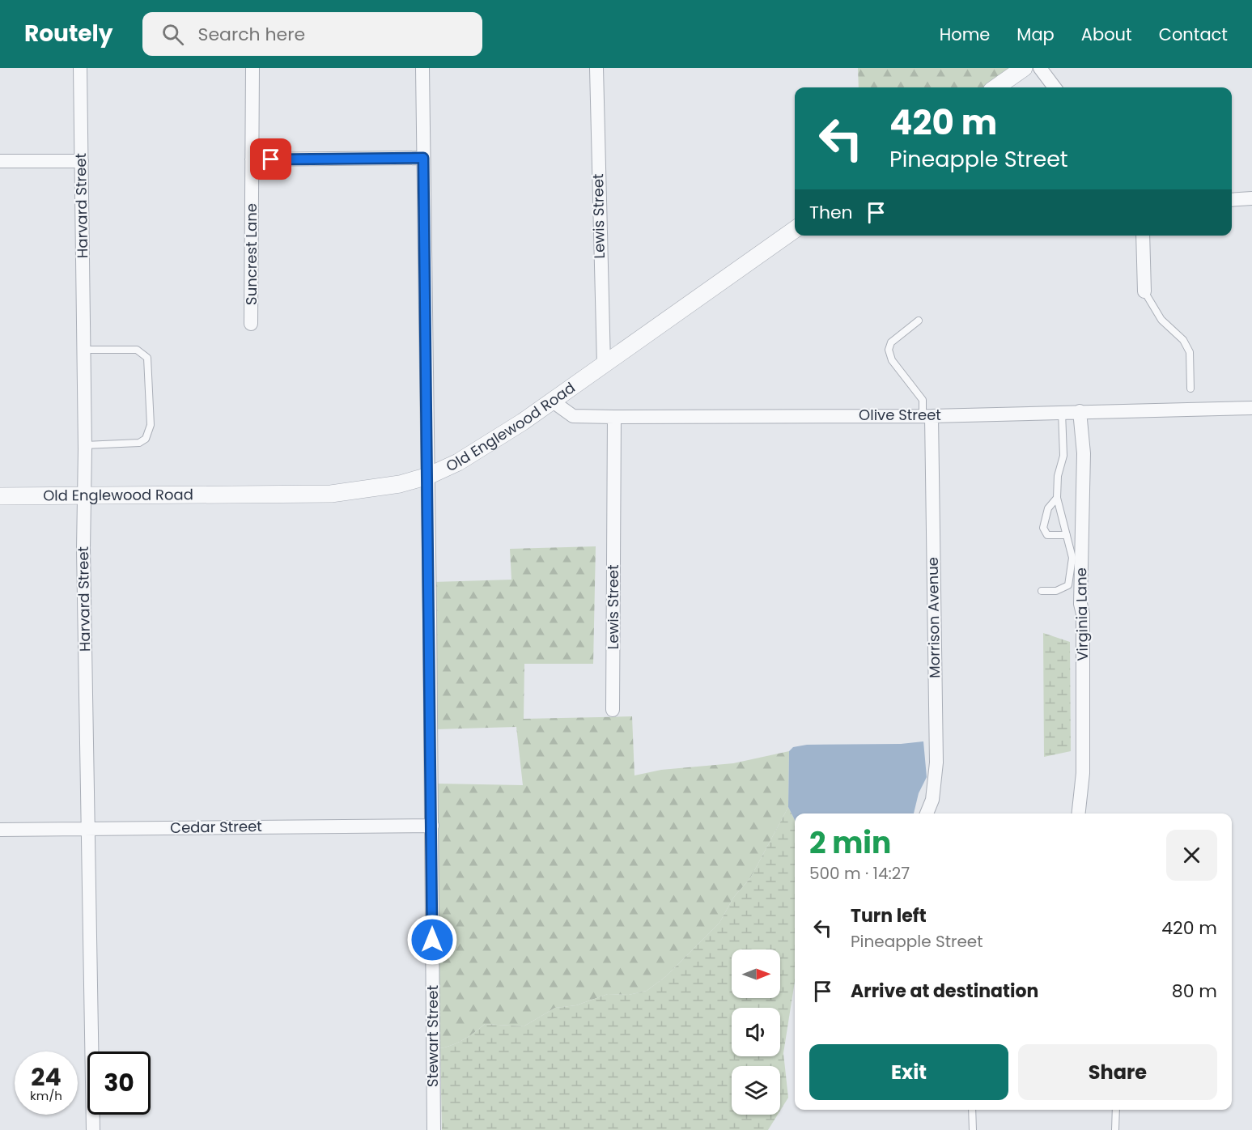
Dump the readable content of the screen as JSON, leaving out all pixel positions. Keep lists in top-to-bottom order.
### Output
{
  "streets": {
    "street": [
      "Harvard Street",
      "Lewis Street",
      "Suncrest Lane",
      "Olive Street",
      "Old Englewood Road",
      "Virginia Lane",
      "Morrison Avenue",
      "Cedar Street",
      "Stewart Street"
    ]
  },
  "crossings": [
    ["Harvard Street", "Old Englewood Road"],
    ["Harvard Street", "Cedar Street"],
    ["Lewis Street", "Olive Street"],
    ["Lewis Street", "Old Englewood Road"],
    ["Olive Street", "Old Englewood Road"],
    ["Olive Street", "Virginia Lane"],
    ["Olive Street", "Morrison Avenue"],
    ["Old Englewood Road", "Stewart Street"],
    ["Cedar Street", "Stewart Street"]
  ],
  "north": "right",
  "page": {
    "header": "Routely",
    "search": "Search here",
    "nav": [
      "Home",
      "Map",
      "About",
      "Contact"
    ],
    "turn": ["420 m", "Pineapple Street"],
    "then": "Then",
    "heading": ["2 min", "500 m · 14:27"],
    "list": [
      {
        "name": "Turn left",
        "note": "Pineapple Street",
        "value": "420 m"
      },
      {
        "name": "Arrive at destination",
        "value": "80 m"
      }
    ],
    "buttons": ["Exit", "Share"],
    "speed": "24 km/h",
    "limit": "30"
  }
}
